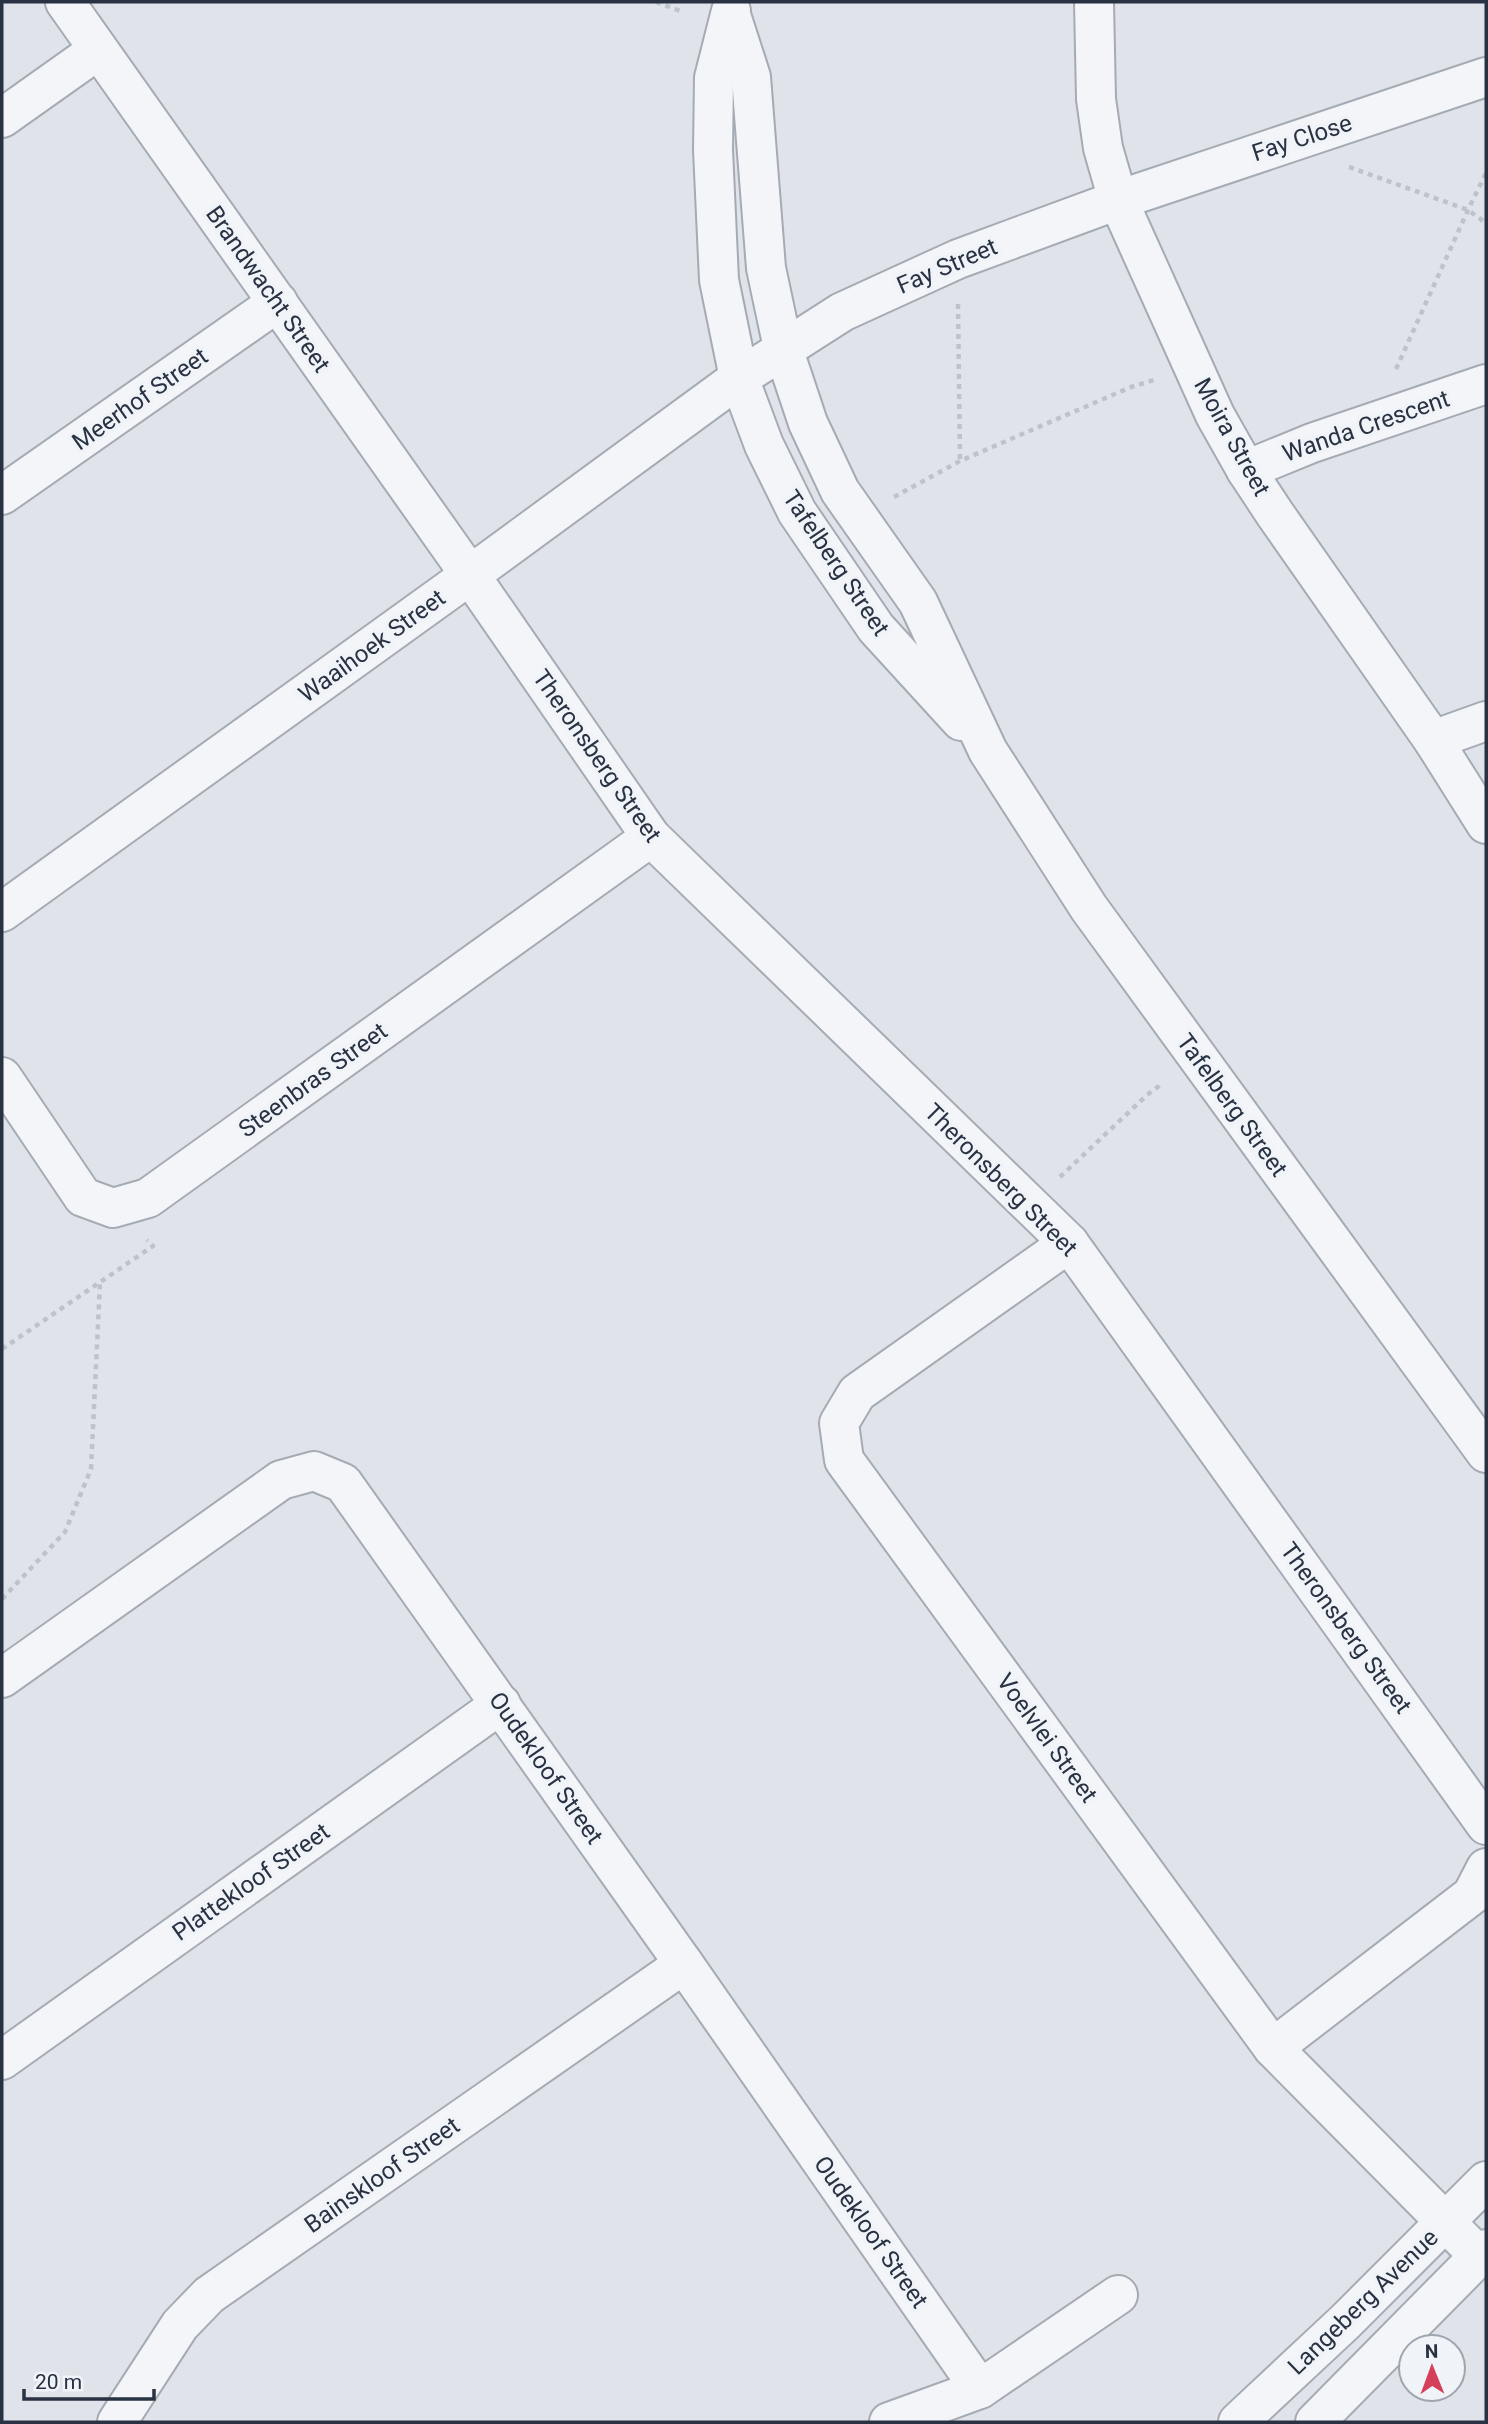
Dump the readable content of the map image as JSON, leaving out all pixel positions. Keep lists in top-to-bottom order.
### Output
{
  "streets": {
    "street": [
      "Fay Close",
      "Fay Street",
      "Brandwacht Street",
      "Meerhof Street",
      "Wanda Crescent",
      "Moira Street",
      "Tafelberg Street",
      "Waaihoek Street",
      "Theronsberg Street",
      "Steenbras Street",
      "Voelvlei Street",
      "Oudekloof Street",
      "Plattekloof Street",
      "Bainskloof Street",
      "Langeberg Avenue"
    ]
  },
  "crossings": [
    ["Fay Close", "Fay Street"],
    ["Fay Close", "Moira Street"],
    ["Fay Street", "Moira Street"],
    ["Fay Street", "Tafelberg Street"],
    ["Fay Street", "Waaihoek Street"],
    ["Brandwacht Street", "Meerhof Street"],
    ["Brandwacht Street", "Waaihoek Street"],
    ["Brandwacht Street", "Theronsberg Street"],
    ["Wanda Crescent", "Moira Street"],
    ["Tafelberg Street", "Waaihoek Street"],
    ["Waaihoek Street", "Theronsberg Street"],
    ["Theronsberg Street", "Steenbras Street"],
    ["Theronsberg Street", "Voelvlei Street"],
    ["Voelvlei Street", "Langeberg Avenue"],
    ["Oudekloof Street", "Plattekloof Street"],
    ["Oudekloof Street", "Bainskloof Street"]
  ],
  "scale_bar": "20 m",
  "north": "top"
}
